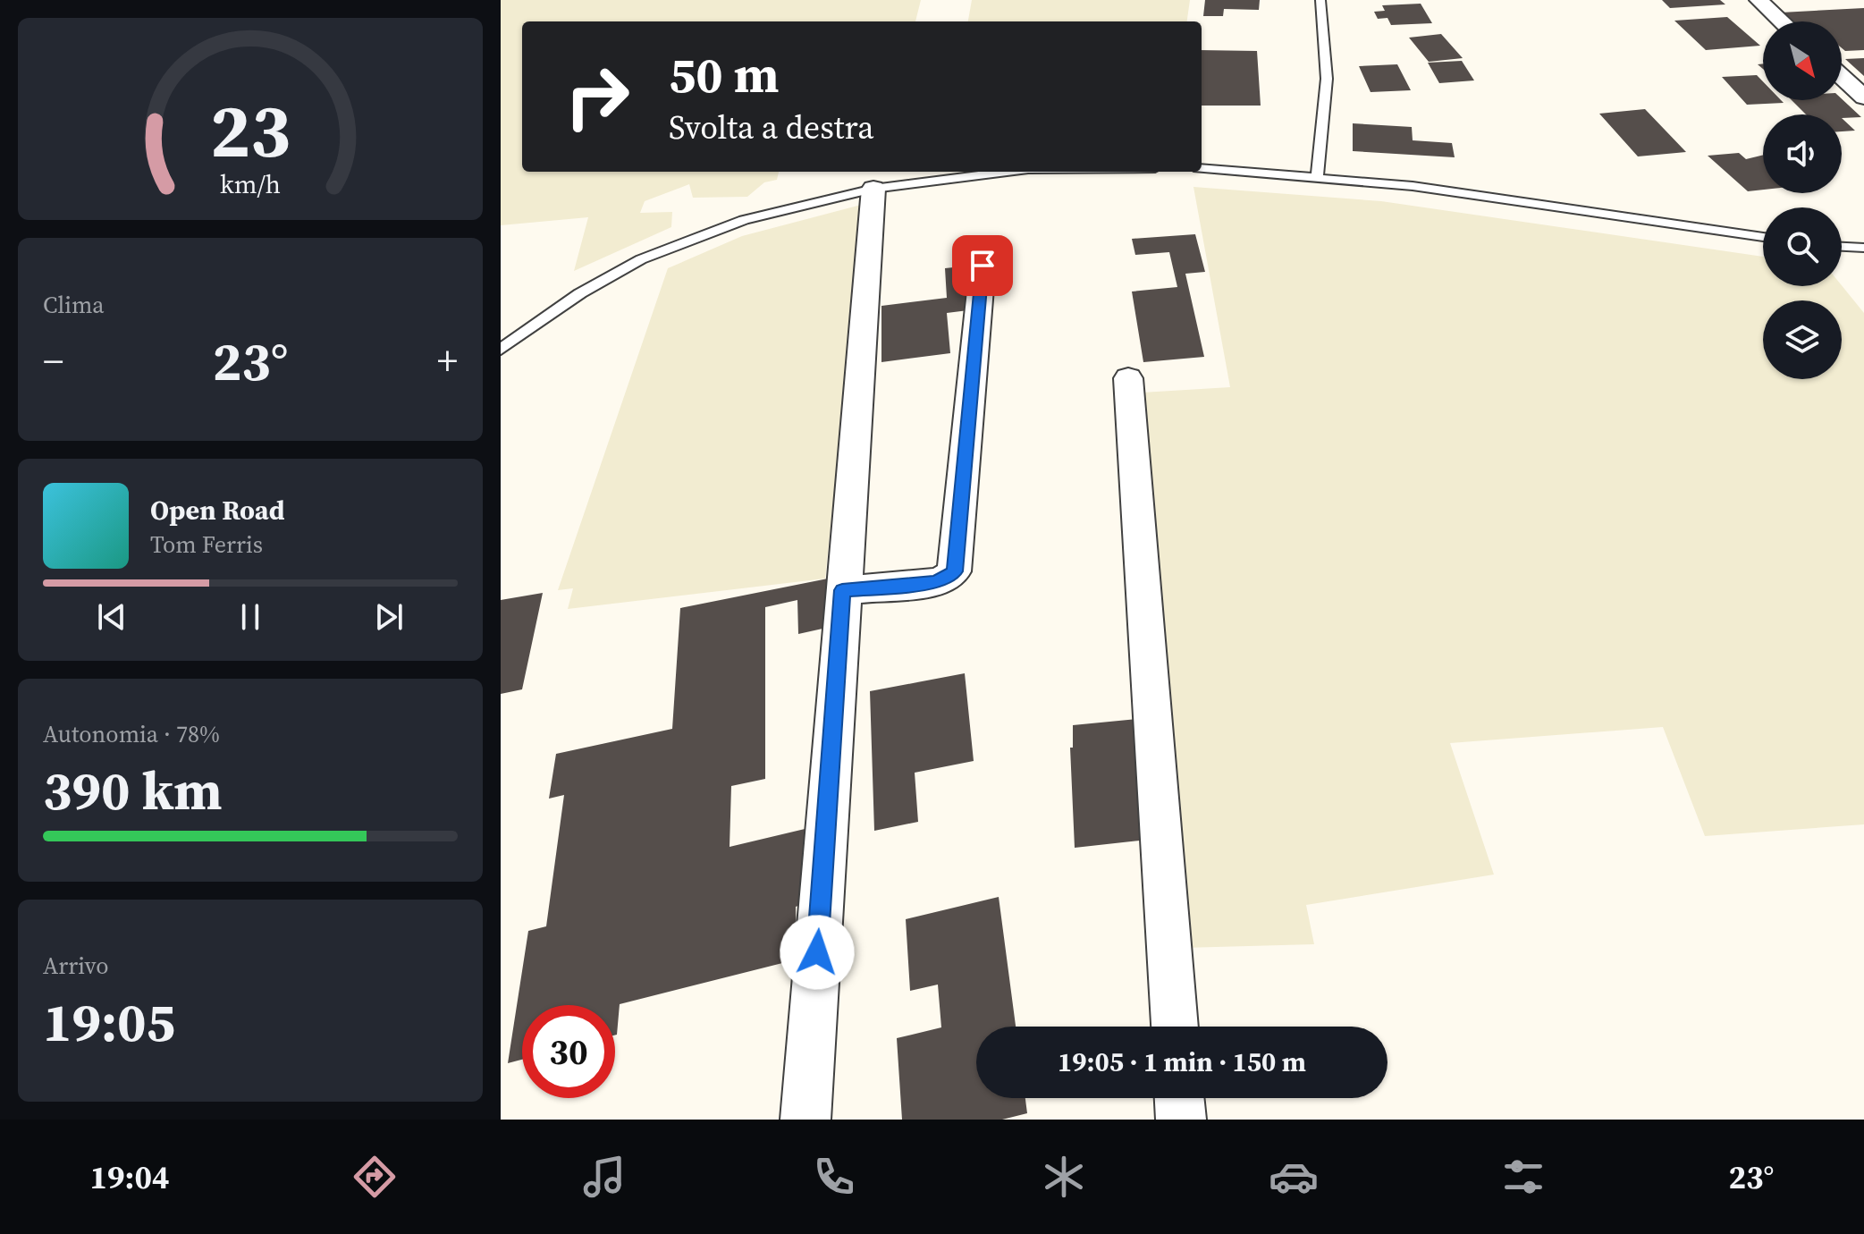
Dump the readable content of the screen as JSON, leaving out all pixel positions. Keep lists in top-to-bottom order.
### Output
{
  "north": "bottom right",
  "page": {
    "turn": ["50 m", "Svolta a destra"],
    "tile": [
      "Clima",
      ["Autonomia · 78%", "390 km"],
      ["Arrivo", "19:05"]
    ],
    "heat": ["−", "23°", "+"],
    "song": ["Open Road", "Tom Ferris"],
    "limit": "30",
    "trip": "19:05 · 1 min · 150 m",
    "tabs": ["19:04", "23°"],
    "gauge": ["23", "km/h"]
  }
}
